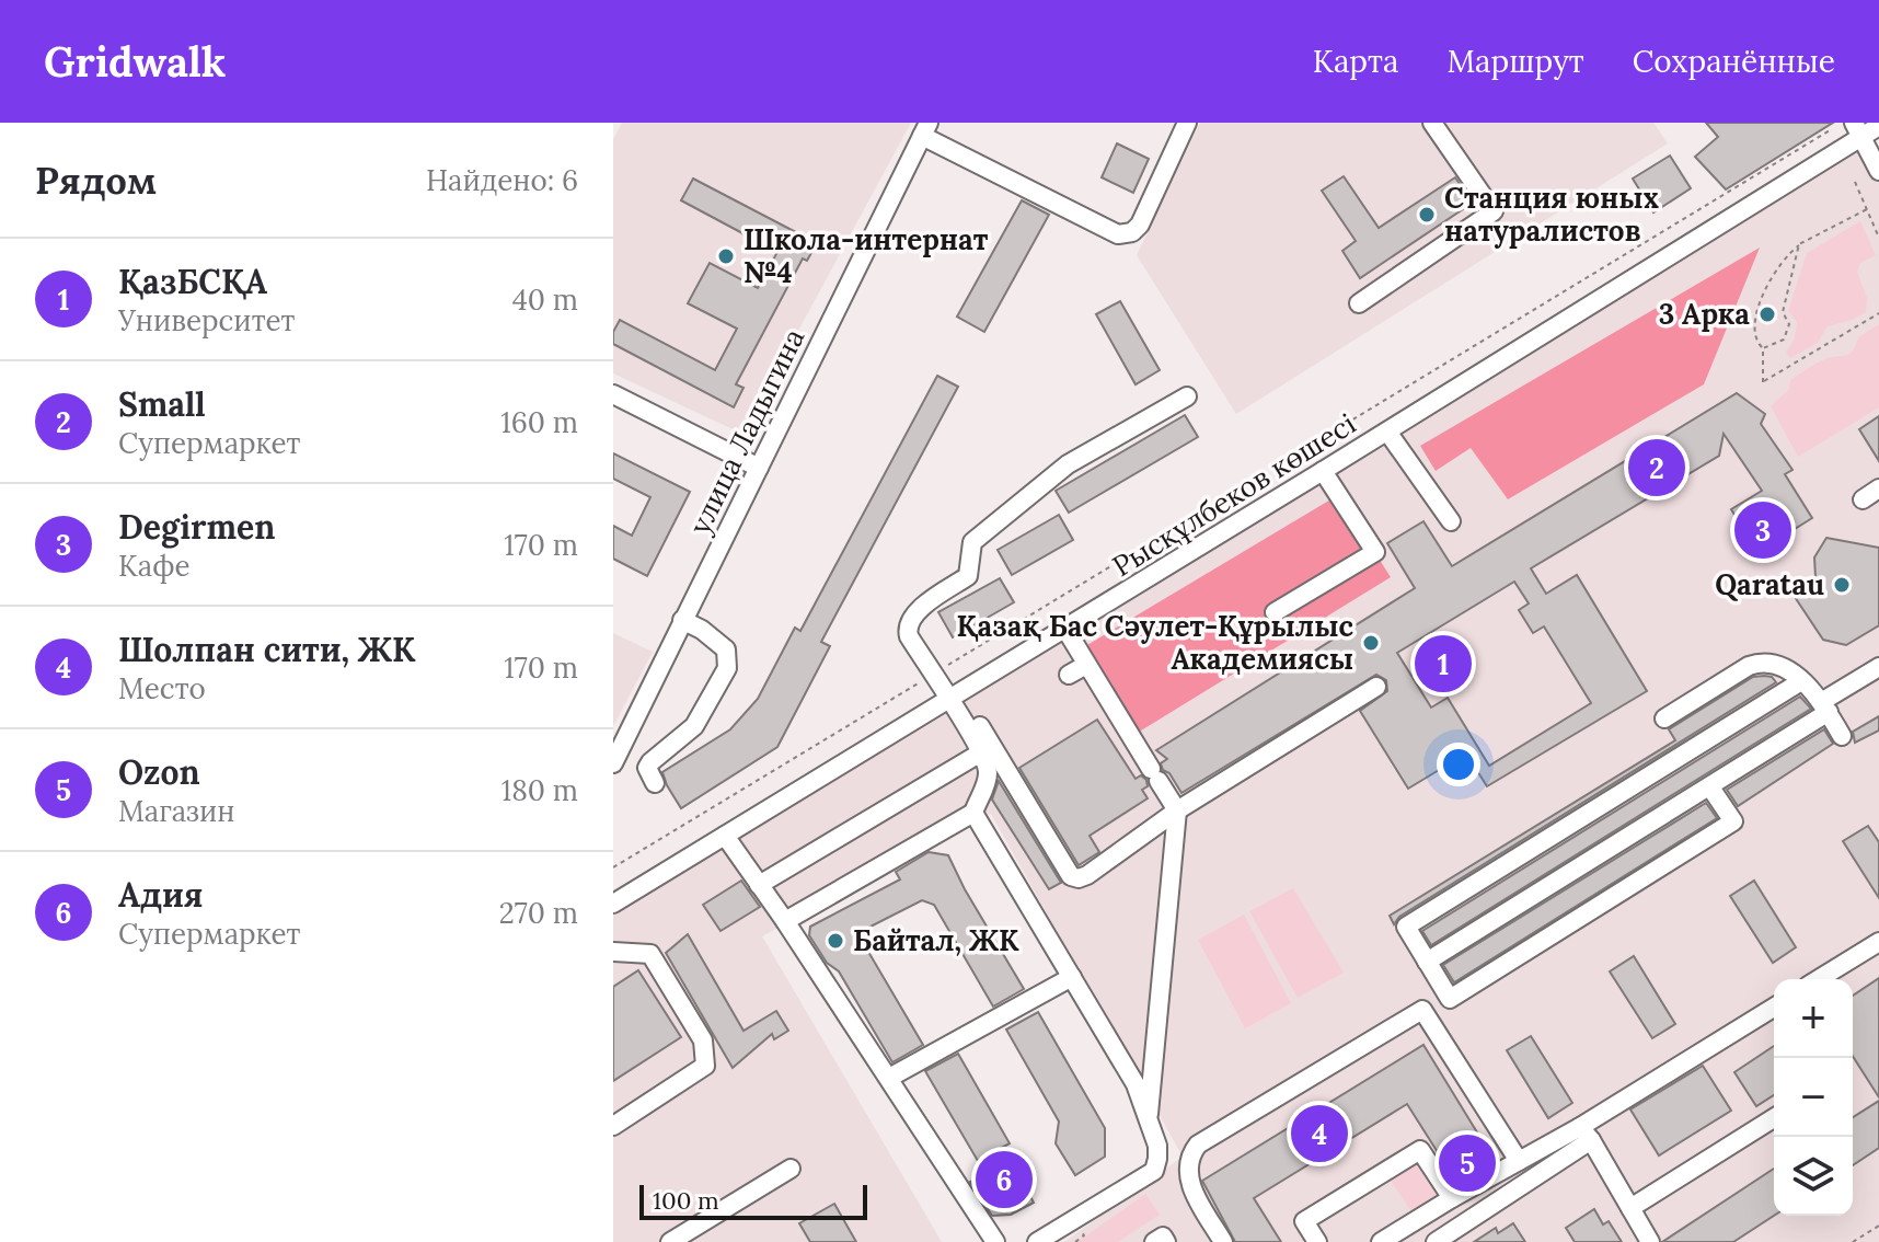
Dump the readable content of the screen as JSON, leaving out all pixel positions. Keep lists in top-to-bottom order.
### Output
{
  "streets": {
    "street": ["улица Ладыгина", "Рысқұлбеков көшесі"]
  },
  "places": [
    "Станция юных натуралистов",
    "Школа-интернат №4",
    "3 Арка",
    "Qaratau",
    "Қазақ Бас Сәулет-Құрылыс Академиясы",
    "Байтал, ЖК"
  ],
  "scale_bar": "100 m",
  "page": {
    "header": "Gridwalk",
    "nav": ["Карта", "Маршрут", "Сохранённые"],
    "heading": ["Рядом", "Найдено: 6"],
    "list": [
      {
        "mark": "1",
        "name": "ҚазБСҚА",
        "note": "Университет",
        "value": "40 m"
      },
      {
        "mark": "2",
        "name": "Small",
        "note": "Супермаркет",
        "value": "160 m"
      },
      {
        "mark": "3",
        "name": "Degirmen",
        "note": "Кафе",
        "value": "170 m"
      },
      {
        "mark": "4",
        "name": "Шолпан сити, ЖК",
        "note": "Место",
        "value": "170 m"
      },
      {
        "mark": "5",
        "name": "Ozon",
        "note": "Магазин",
        "value": "180 m"
      },
      {
        "mark": "6",
        "name": "Адия",
        "note": "Супермаркет",
        "value": "270 m"
      }
    ],
    "pins": [
      "2",
      "3",
      "1",
      "4",
      "5",
      "6"
    ],
    "map_buttons": ["+", "−"],
    "scale": "100 m"
  }
}
